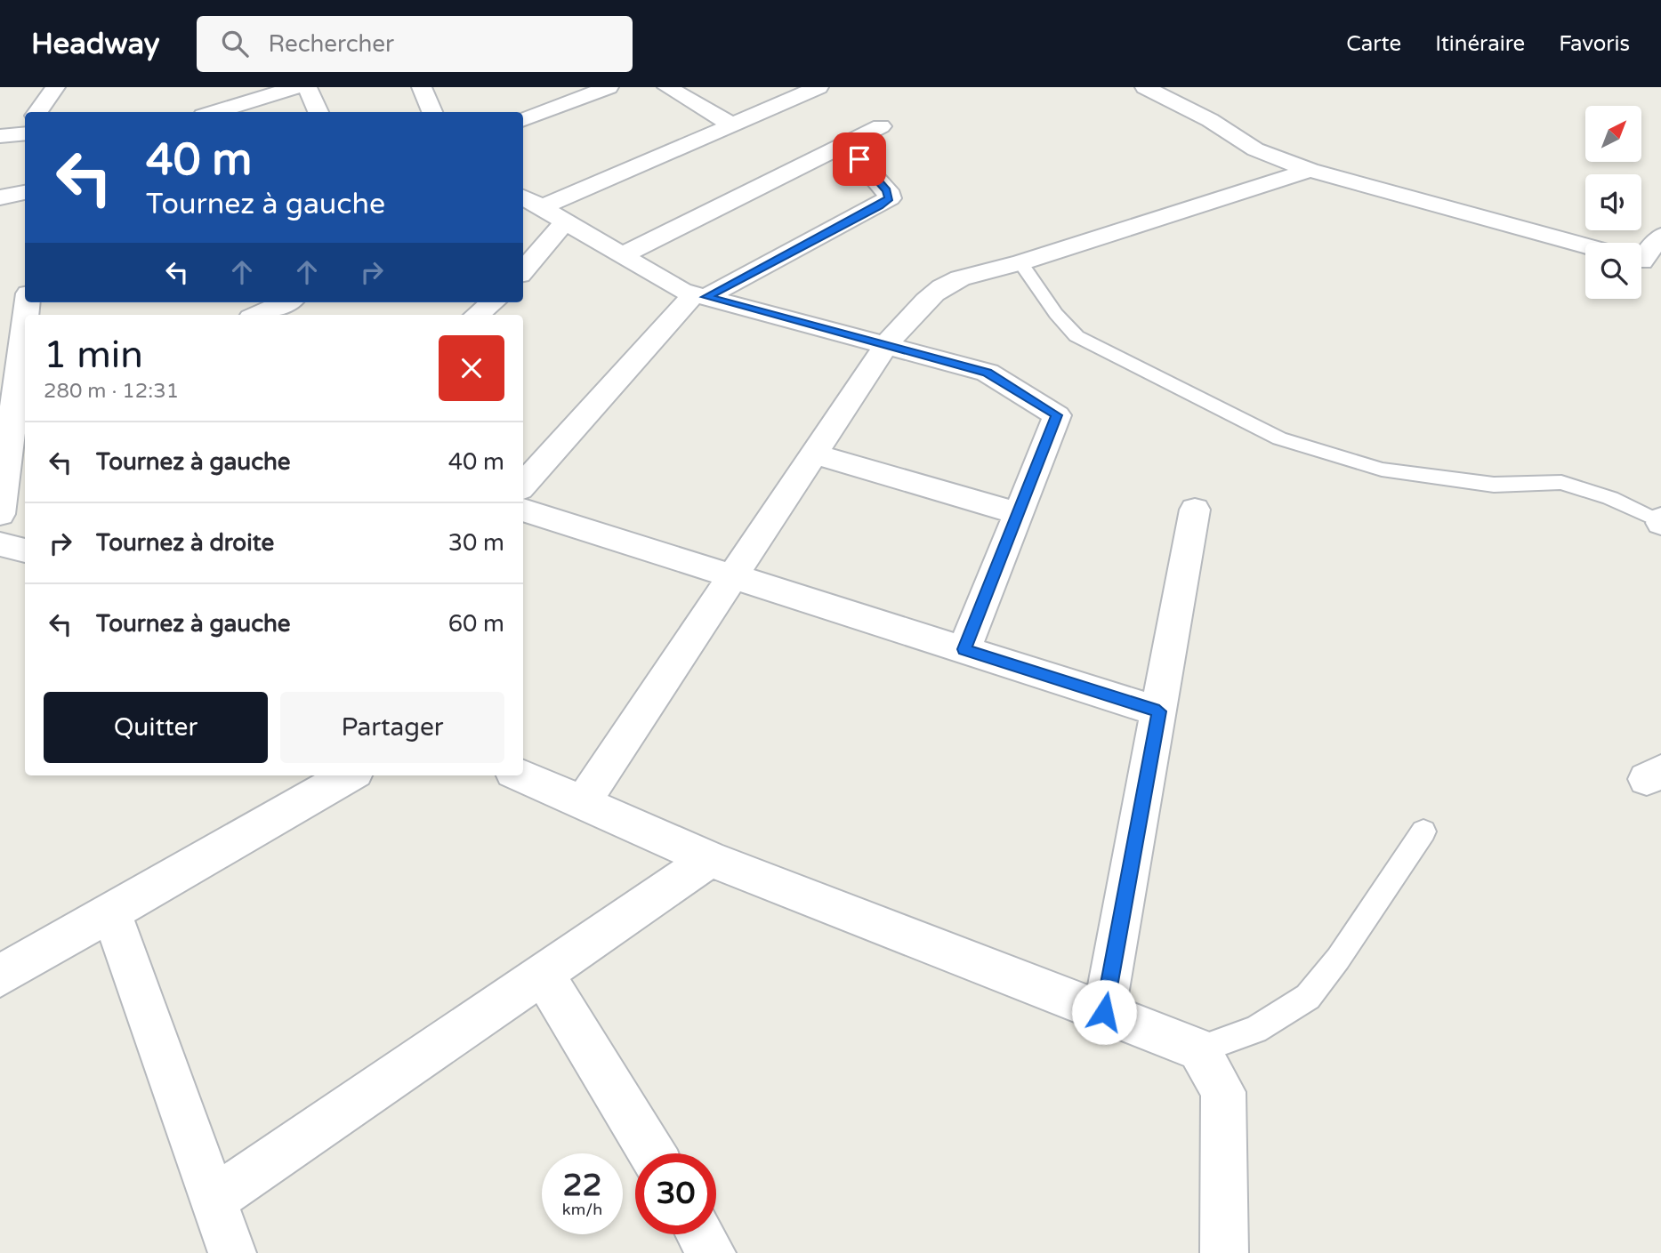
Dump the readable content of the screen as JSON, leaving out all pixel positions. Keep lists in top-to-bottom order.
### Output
{
  "north": "top right",
  "page": {
    "header": "Headway",
    "search": "Rechercher",
    "nav": ["Carte", "Itinéraire", "Favoris"],
    "turn": ["40 m", "Tournez à gauche"],
    "heading": ["1 min", "280 m · 12:31"],
    "list": [
      {
        "name": "Tournez à gauche",
        "value": "40 m"
      },
      {
        "name": "Tournez à droite",
        "value": "30 m"
      },
      {
        "name": "Tournez à gauche",
        "value": "60 m"
      }
    ],
    "buttons": ["Quitter", "Partager"],
    "speed": "22 km/h",
    "limit": "30"
  }
}
